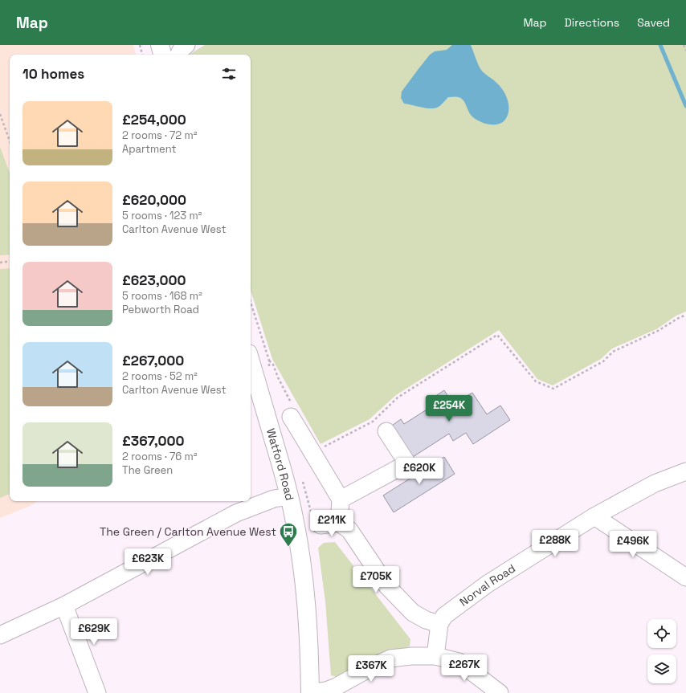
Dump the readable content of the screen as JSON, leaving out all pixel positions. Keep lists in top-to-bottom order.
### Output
{
  "streets": {
    "main road": ["Watford Road"],
    "street": ["Norval Road"]
  },
  "places": {
    "bus stop": ["The Green / Carlton Avenue West"]
  },
  "page": {
    "header": "Map",
    "nav": ["Map", "Directions", "Saved"],
    "heading": "10 homes",
    "list": [
      {
        "name": "£254,000",
        "note": "2 rooms · 72 m² · Apartment"
      },
      {
        "name": "£620,000",
        "note": "5 rooms · 123 m² · Carlton Avenue West"
      },
      {
        "name": "£623,000",
        "note": "5 rooms · 168 m² · Pebworth Road"
      },
      {
        "name": "£267,000",
        "note": "2 rooms · 52 m² · Carlton Avenue West"
      },
      {
        "name": "£367,000",
        "note": "2 rooms · 76 m² · The Green"
      }
    ],
    "price": [
      "£254K",
      "£620K",
      "£211K",
      "£288K",
      "£496K",
      "£623K",
      "£705K",
      "£629K",
      "£267K",
      "£367K"
    ]
  }
}
